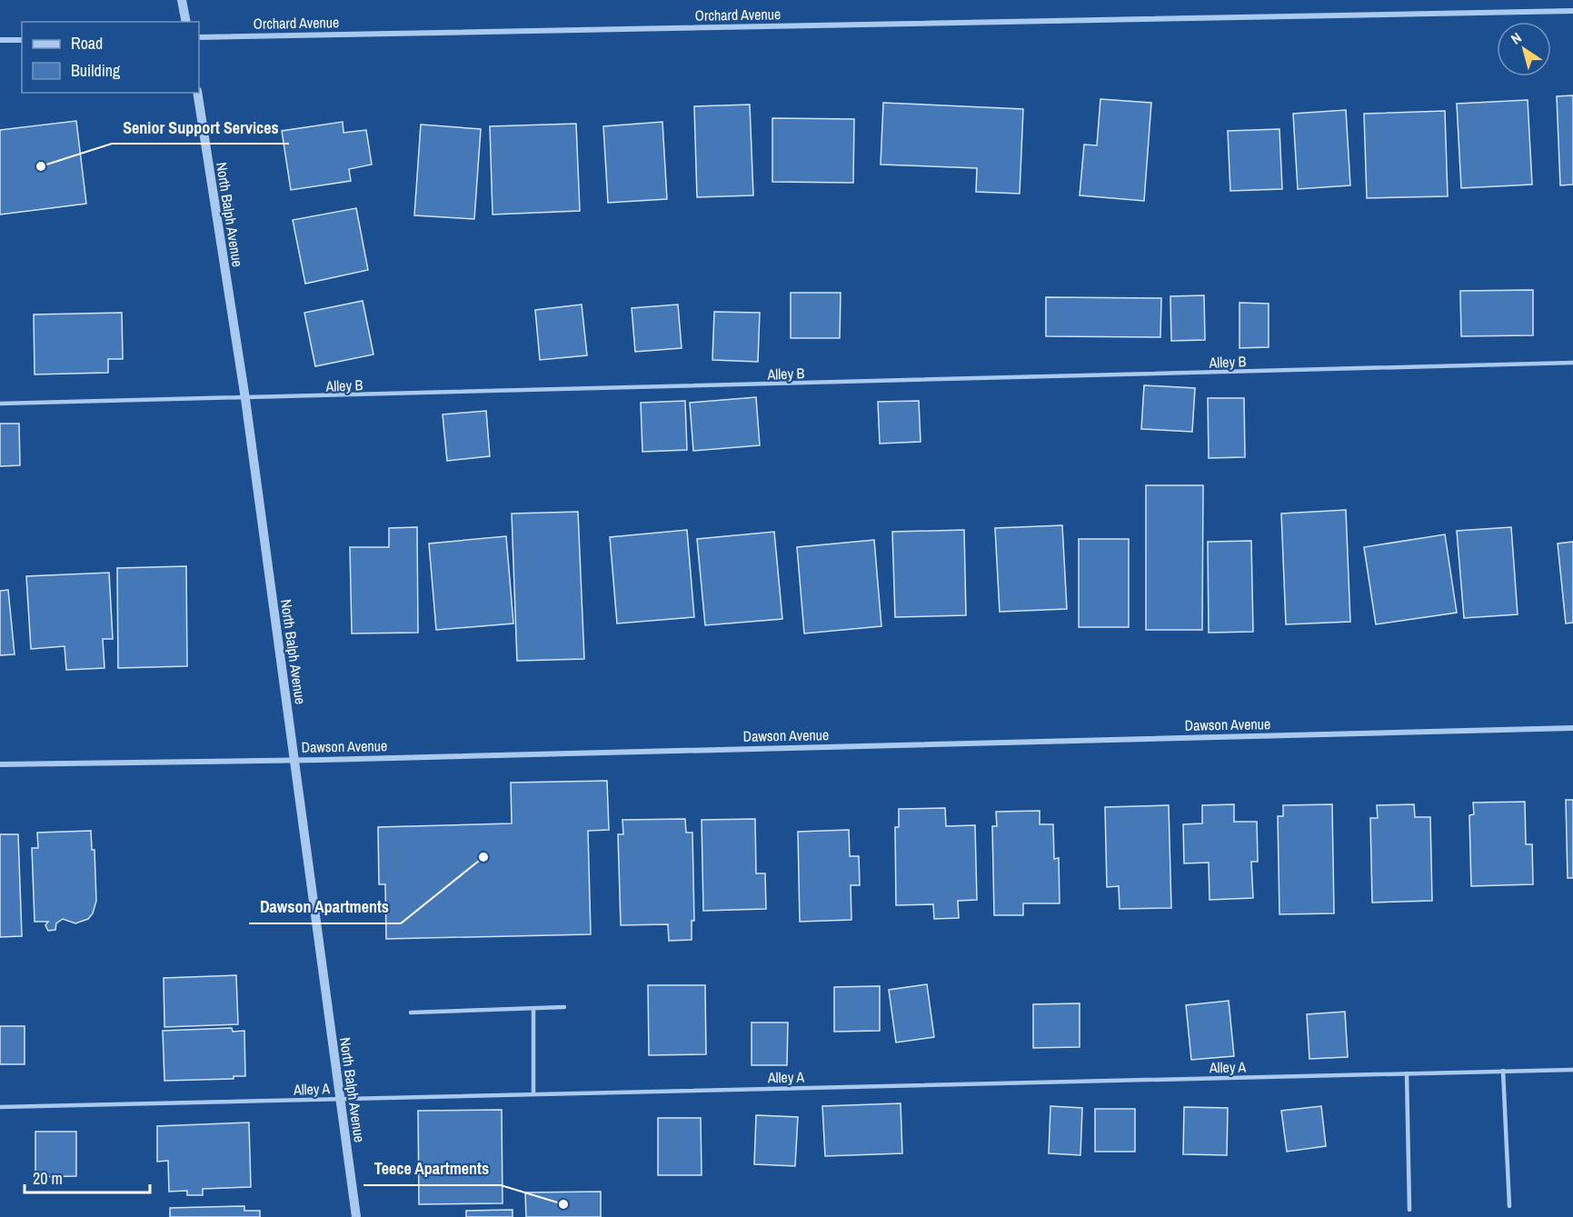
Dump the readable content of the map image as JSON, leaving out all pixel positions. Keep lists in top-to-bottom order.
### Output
{
  "streets": {
    "street": ["Orchard Avenue", "North Balph Avenue", "Dawson Avenue"],
    "lane": ["Alley B", "Alley A"]
  },
  "crossings": [
    ["North Balph Avenue", "Alley B"],
    ["North Balph Avenue", "Dawson Avenue"],
    ["North Balph Avenue", "Alley A"]
  ],
  "places": ["Senior Support Services", "Dawson Apartments", "Teece Apartments"],
  "legend": ["Road", "Building"],
  "scale_bar": "20 m",
  "north": "top left"
}
